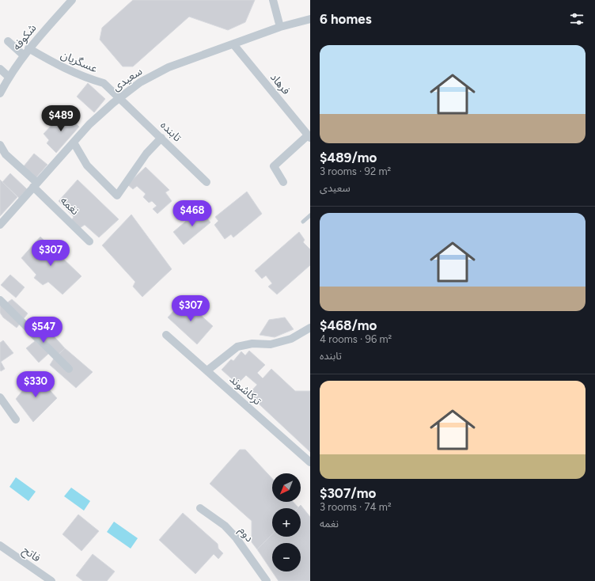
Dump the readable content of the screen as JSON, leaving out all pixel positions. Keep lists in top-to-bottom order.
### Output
{
  "streets": {
    "street": [
      "شکوفه",
      "عسگریان",
      "سعیدی",
      "فرهاد",
      "تابنده",
      "نغمه",
      "ترکاشوند",
      "دوم",
      "فاتح"
    ]
  },
  "crossings": [
    ["شکوفه", "عسگریان"],
    ["عسگریان", "سعیدی"],
    ["عسگریان", "تابنده"],
    ["سعیدی", "فرهاد"],
    ["سعیدی", "تابنده"],
    ["سعیدی", "نغمه"]
  ],
  "north": "bottom left",
  "page": {
    "heading": "6 homes",
    "list": [
      {
        "name": "$489/mo",
        "note": "3 rooms · 92 m² · سعیدی"
      },
      {
        "name": "$468/mo",
        "note": "4 rooms · 96 m² · تابنده"
      },
      {
        "name": "$307/mo",
        "note": "3 rooms · 74 m² · نغمه"
      }
    ],
    "price": [
      "$489",
      "$468",
      "$307",
      "$307",
      "$547",
      "$330"
    ],
    "map_buttons": ["+", "−"]
  }
}
